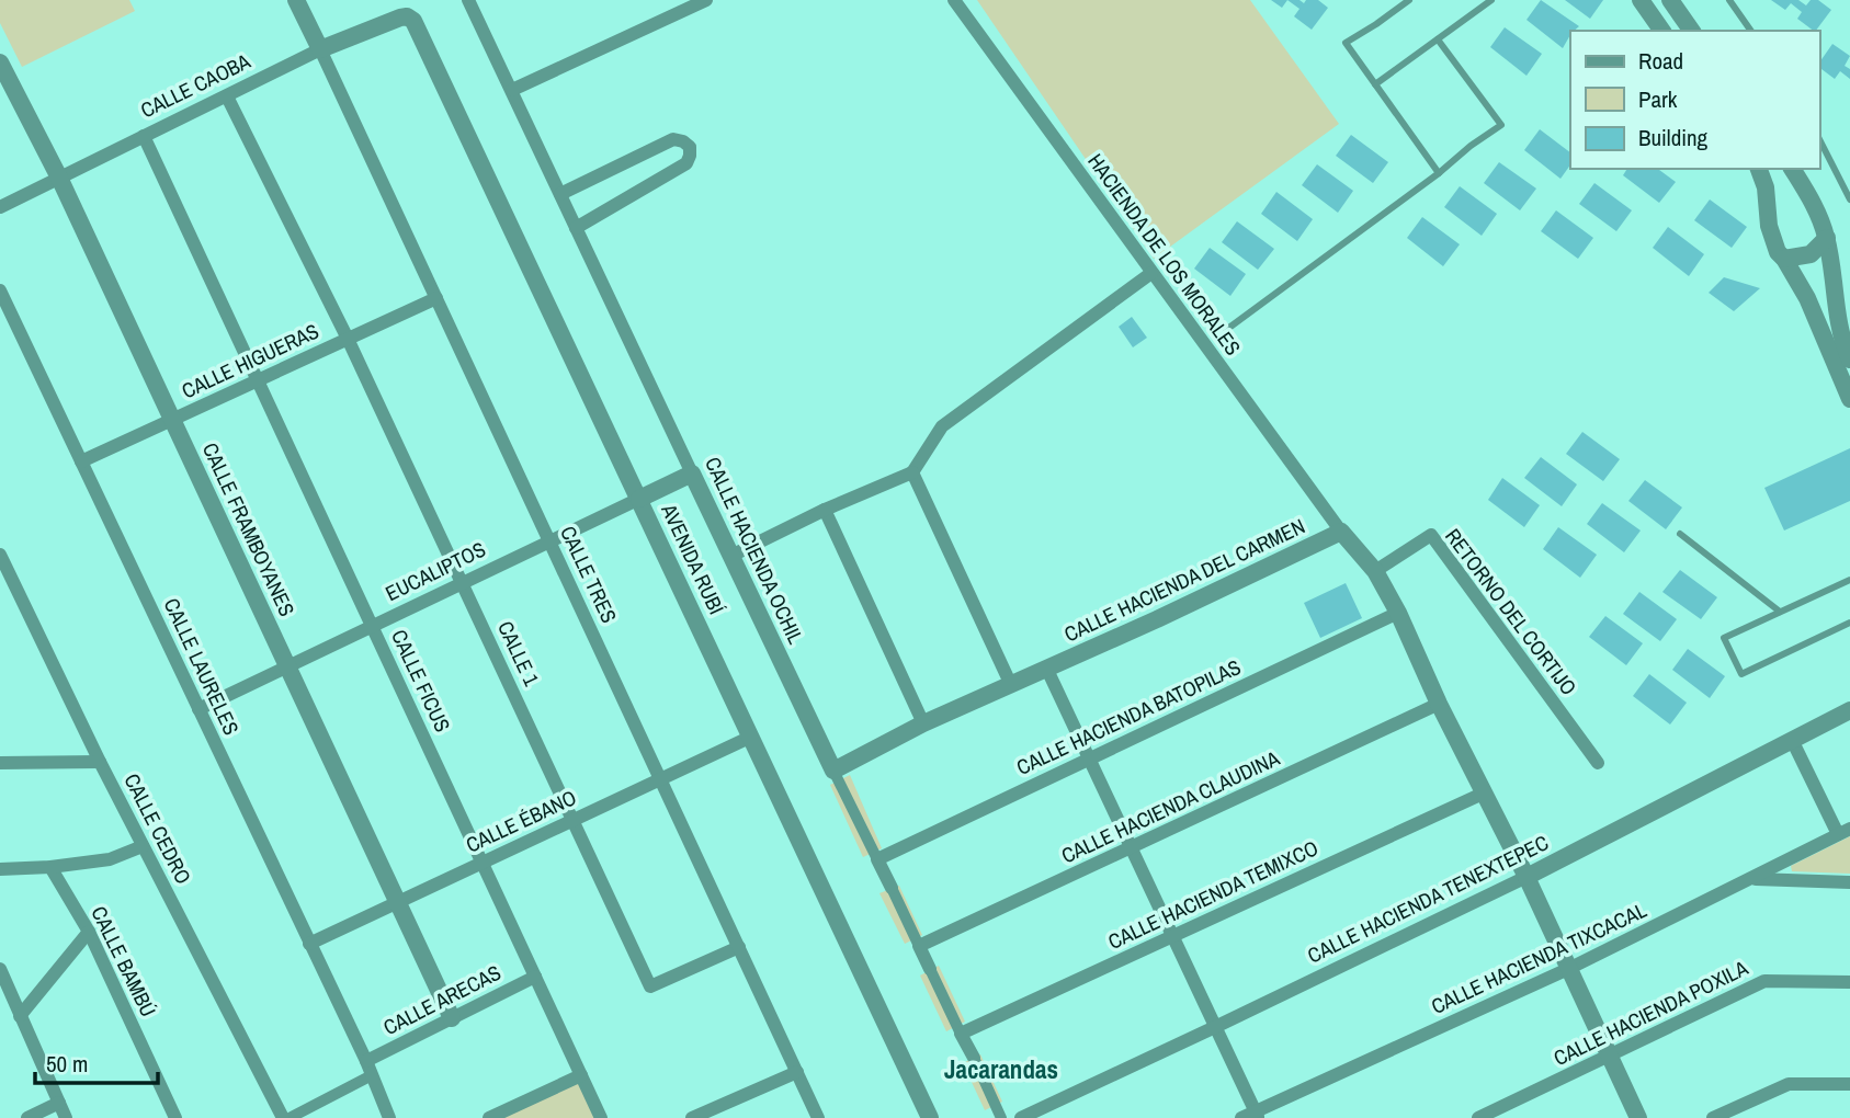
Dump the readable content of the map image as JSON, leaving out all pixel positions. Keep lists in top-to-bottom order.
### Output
{
  "streets": {
    "street": [
      "CALLE CAOBA",
      "HACIENDA DE LOS MORALES",
      "CALLE HIGUERAS",
      "CALLE FRAMBOYANES",
      "CALLE HACIENDA OCHIL",
      "AVENIDA RUBÍ",
      "EUCALIPTOS",
      "CALLE TRES",
      "CALLE HACIENDA DEL CARMEN",
      "RETORNO DEL CORTIJO",
      "CALLE 1",
      "CALLE LAURELES",
      "CALLE FICUS",
      "CALLE HACIENDA BATOPILAS",
      "CALLE HACIENDA CLAUDINA",
      "CALLE ÉBANO",
      "CALLE CEDRO",
      "CALLE HACIENDA TEMIXCO",
      "CALLE HACIENDA TENEXTEPEC",
      "CALLE HACIENDA TIXCACAL",
      "CALLE BAMBÚ",
      "CALLE ARECAS",
      "CALLE HACIENDA POXILA"
    ]
  },
  "crossings": [
    ["CALLE CAOBA", "CALLE FRAMBOYANES"],
    ["CALLE CAOBA", "AVENIDA RUBÍ"],
    ["CALLE CAOBA", "CALLE TRES"],
    ["CALLE CAOBA", "CALLE 1"],
    ["CALLE CAOBA", "CALLE FICUS"],
    ["HACIENDA DE LOS MORALES", "CALLE HACIENDA DEL CARMEN"],
    ["CALLE HIGUERAS", "CALLE FRAMBOYANES"],
    ["CALLE HIGUERAS", "CALLE TRES"],
    ["CALLE HIGUERAS", "CALLE 1"],
    ["CALLE HIGUERAS", "CALLE LAURELES"],
    ["CALLE HIGUERAS", "CALLE FICUS"],
    ["CALLE FRAMBOYANES", "EUCALIPTOS"],
    ["CALLE FRAMBOYANES", "CALLE ÉBANO"],
    ["CALLE FRAMBOYANES", "CALLE ARECAS"],
    ["CALLE HACIENDA OCHIL", "EUCALIPTOS"],
    ["CALLE HACIENDA OCHIL", "CALLE HACIENDA DEL CARMEN"],
    ["CALLE HACIENDA OCHIL", "CALLE HACIENDA BATOPILAS"],
    ["CALLE HACIENDA OCHIL", "CALLE HACIENDA CLAUDINA"],
    ["CALLE HACIENDA OCHIL", "CALLE HACIENDA TEMIXCO"],
    ["AVENIDA RUBÍ", "EUCALIPTOS"],
    ["AVENIDA RUBÍ", "CALLE ÉBANO"],
    ["EUCALIPTOS", "CALLE TRES"],
    ["EUCALIPTOS", "CALLE 1"],
    ["EUCALIPTOS", "CALLE LAURELES"],
    ["EUCALIPTOS", "CALLE FICUS"],
    ["CALLE TRES", "CALLE 1"],
    ["CALLE TRES", "CALLE ÉBANO"],
    ["CALLE 1", "CALLE ÉBANO"],
    ["CALLE LAURELES", "CALLE ÉBANO"],
    ["CALLE LAURELES", "CALLE ARECAS"],
    ["CALLE FICUS", "CALLE ÉBANO"],
    ["CALLE FICUS", "CALLE ARECAS"]
  ],
  "districts": ["Jacarandas"],
  "legend": ["Road", "Park", "Building"],
  "scale_bar": "50 m"
}
